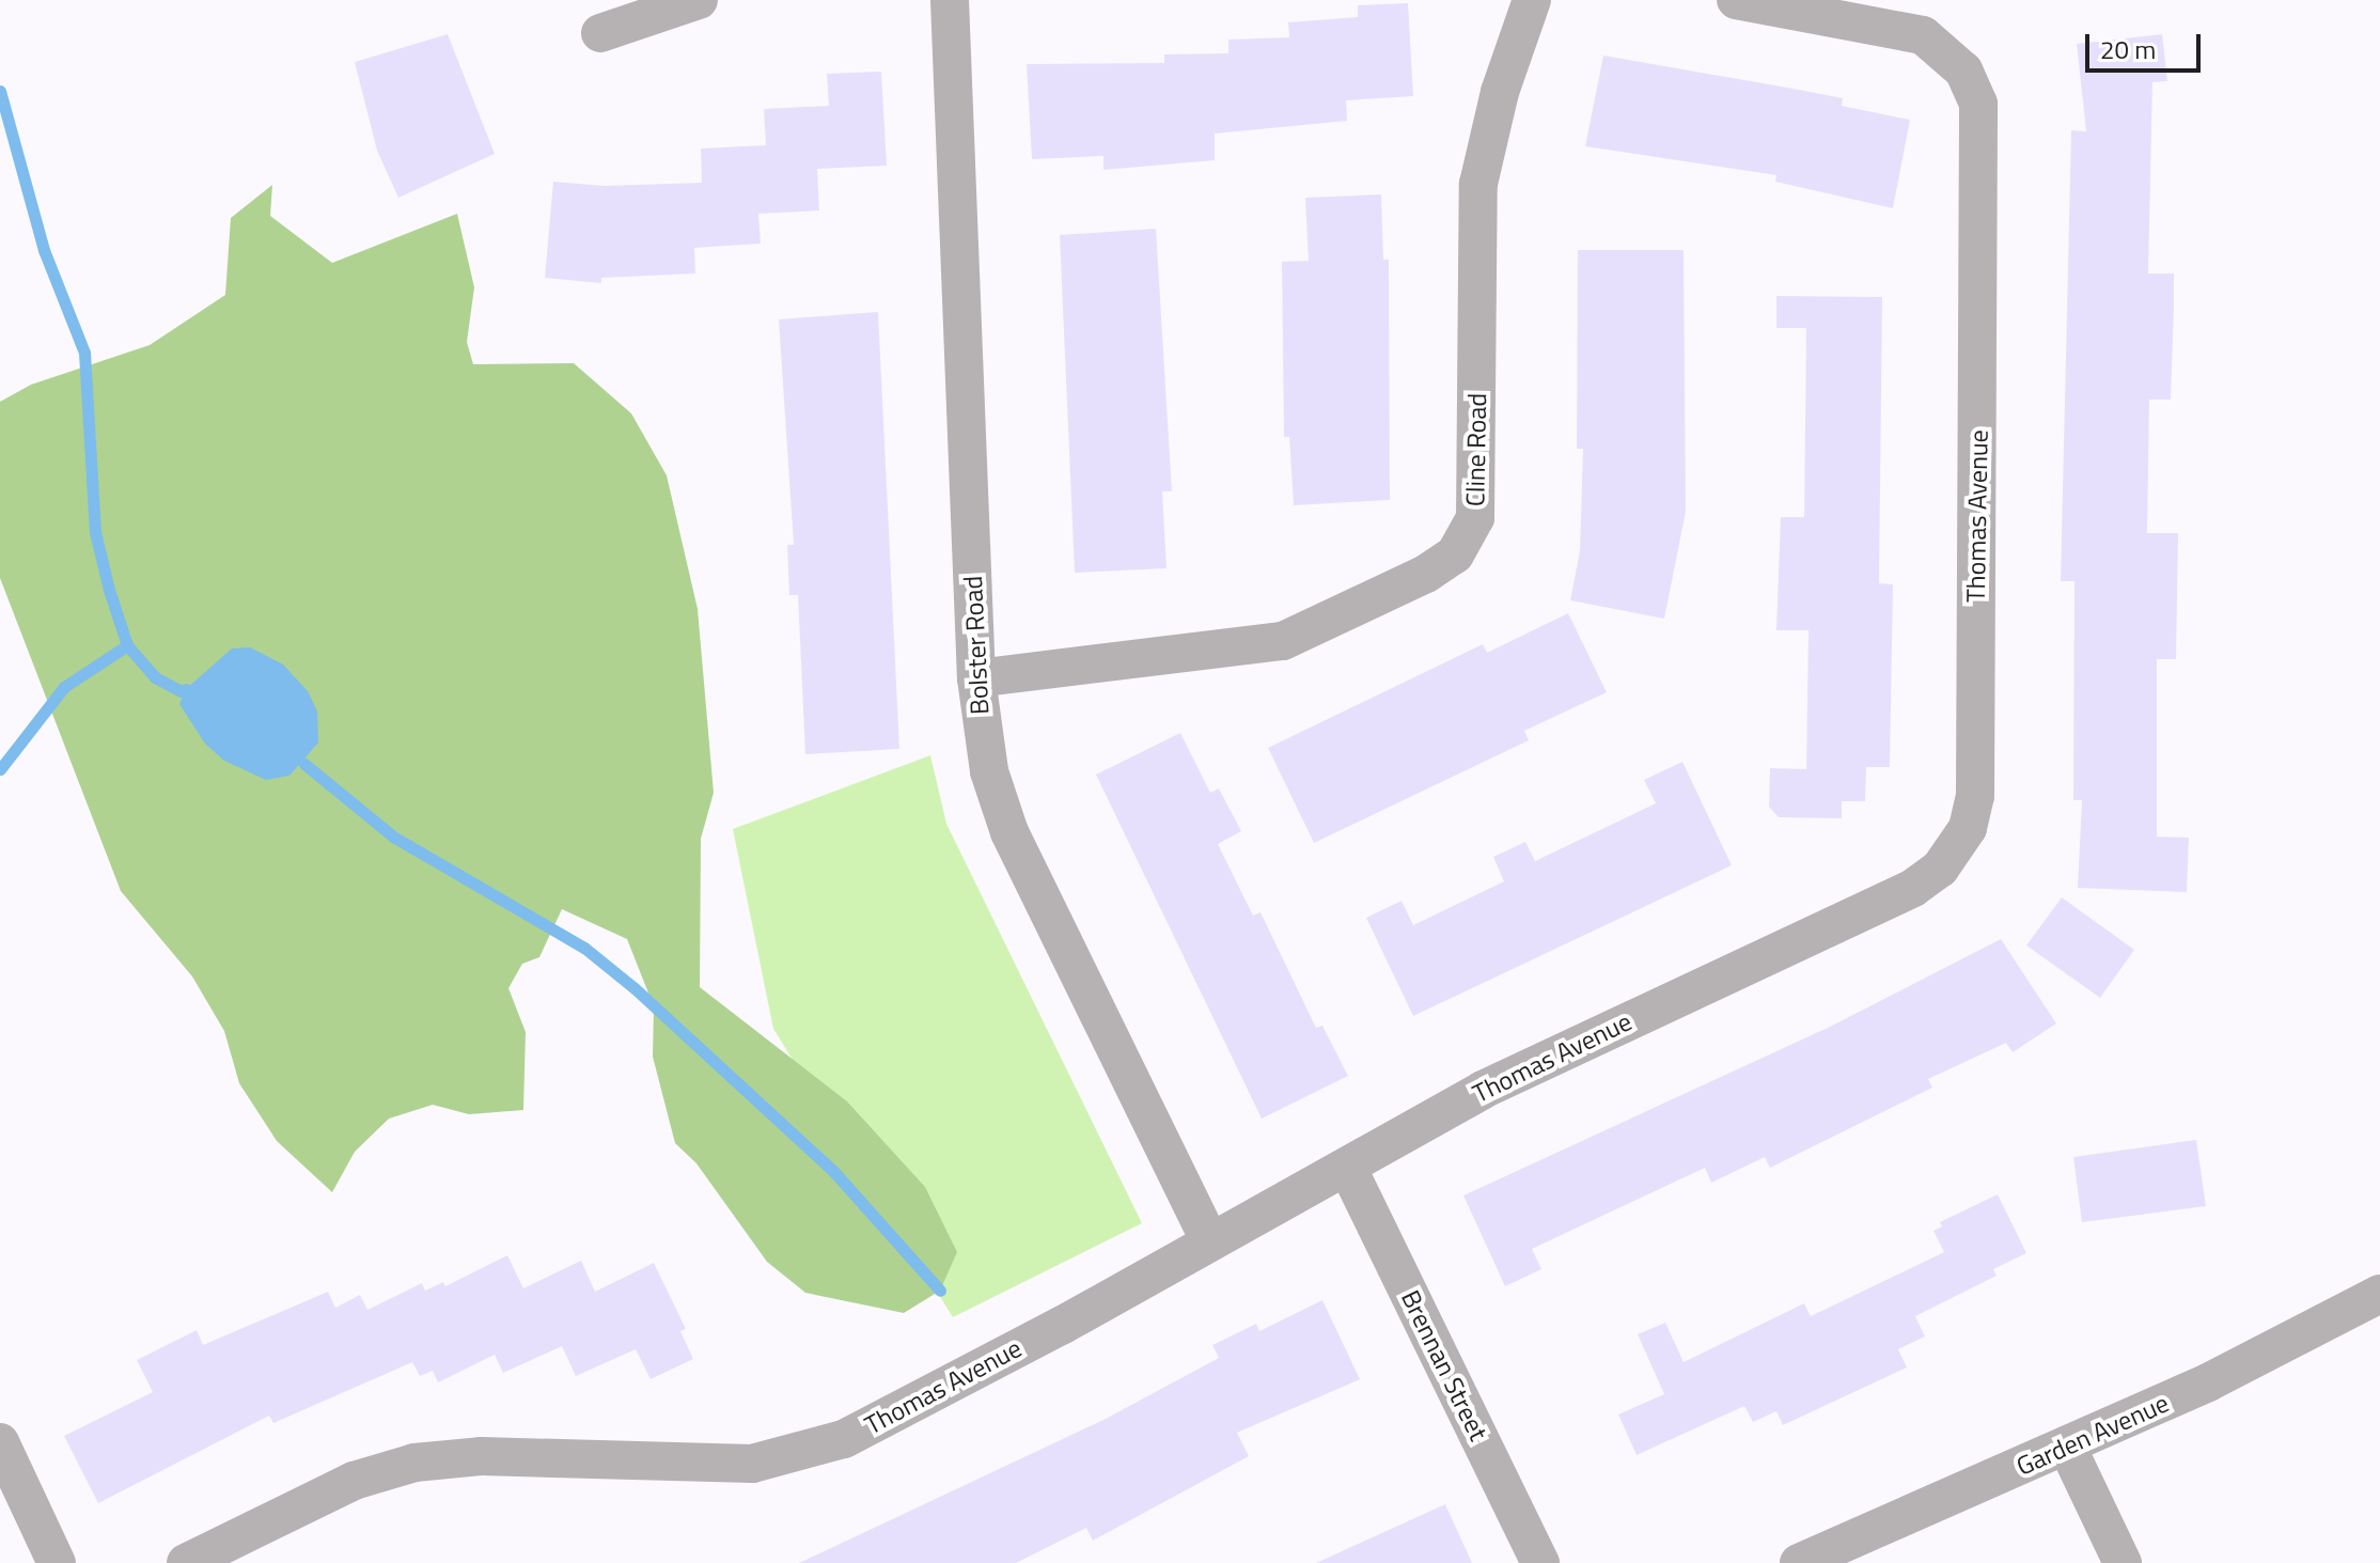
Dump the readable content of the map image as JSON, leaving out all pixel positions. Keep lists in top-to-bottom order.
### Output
{
  "streets": {
    "street": [
      "Cline Road",
      "Thomas Avenue",
      "Bolster Road",
      "Brennan Street",
      "Garden Avenue"
    ]
  },
  "crossings": [
    ["Cline Road", "Bolster Road"],
    ["Thomas Avenue", "Bolster Road"],
    ["Thomas Avenue", "Brennan Street"]
  ],
  "scale_bar": "20 m"
}
